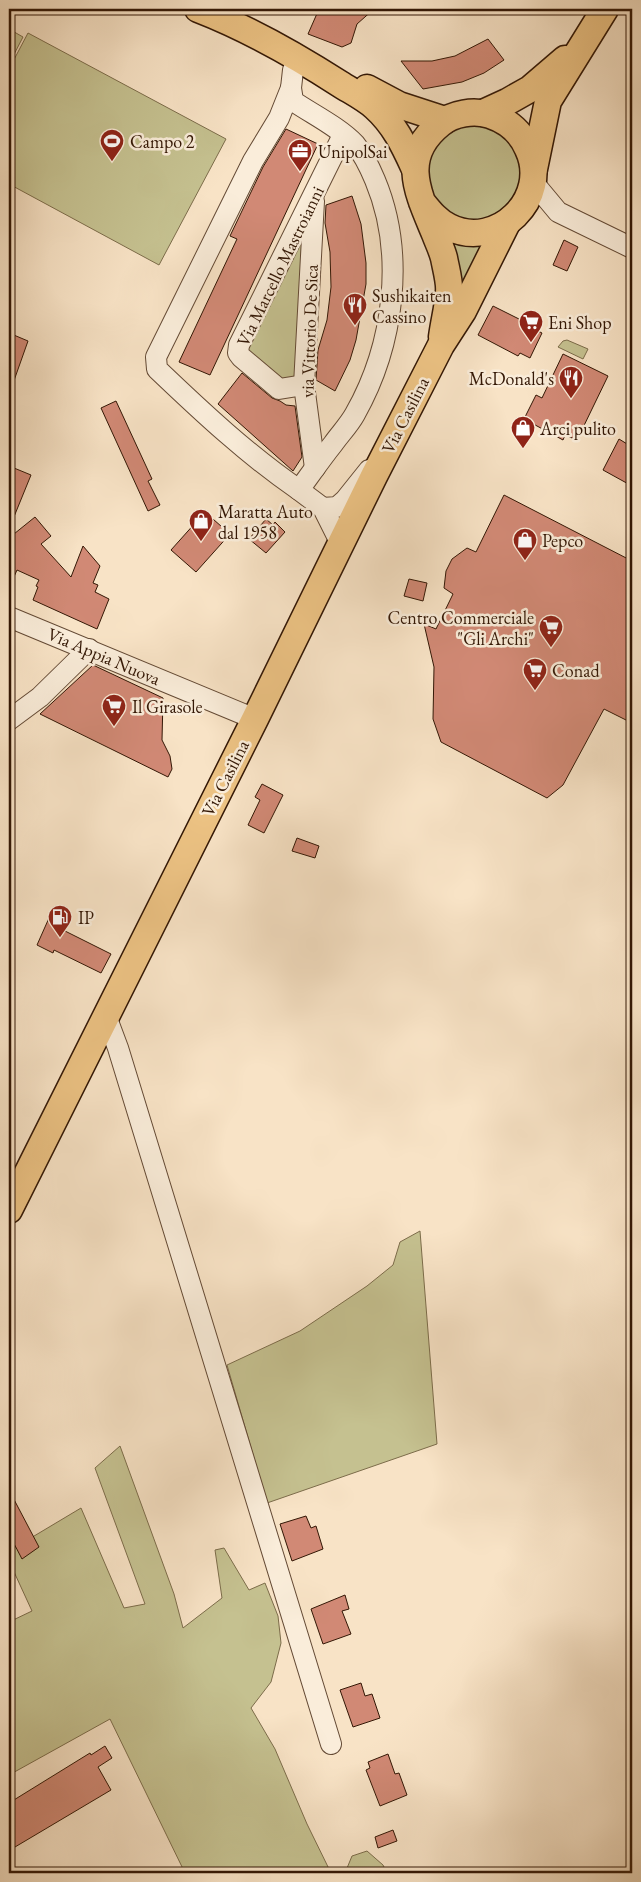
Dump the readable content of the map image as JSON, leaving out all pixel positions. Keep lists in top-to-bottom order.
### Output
{
  "streets": {
    "main road": ["Via Casilina"],
    "street": ["Via Marcello Mastroianni", "via Vittorio De Sica", "Via Appia Nuova"]
  },
  "crossings": [
    ["Via Marcello Mastroianni", "via Vittorio De Sica"],
    ["Via Casilina", "Via Appia Nuova"]
  ],
  "places": {
    "sports": ["Campo 2"],
    "office": ["UnipolSai"],
    "restaurant": ["Sushikaiten Cassino", "McDonald's"],
    "supermarket": [
      "Eni Shop",
      "Centro Commerciale \"Gli Archi\"",
      "Conad",
      "Il Girasole"
    ],
    "shop": ["Arci pulito", "Maratta Auto dal 1958", "Pepco"],
    "fuel station": ["IP"]
  }
}
